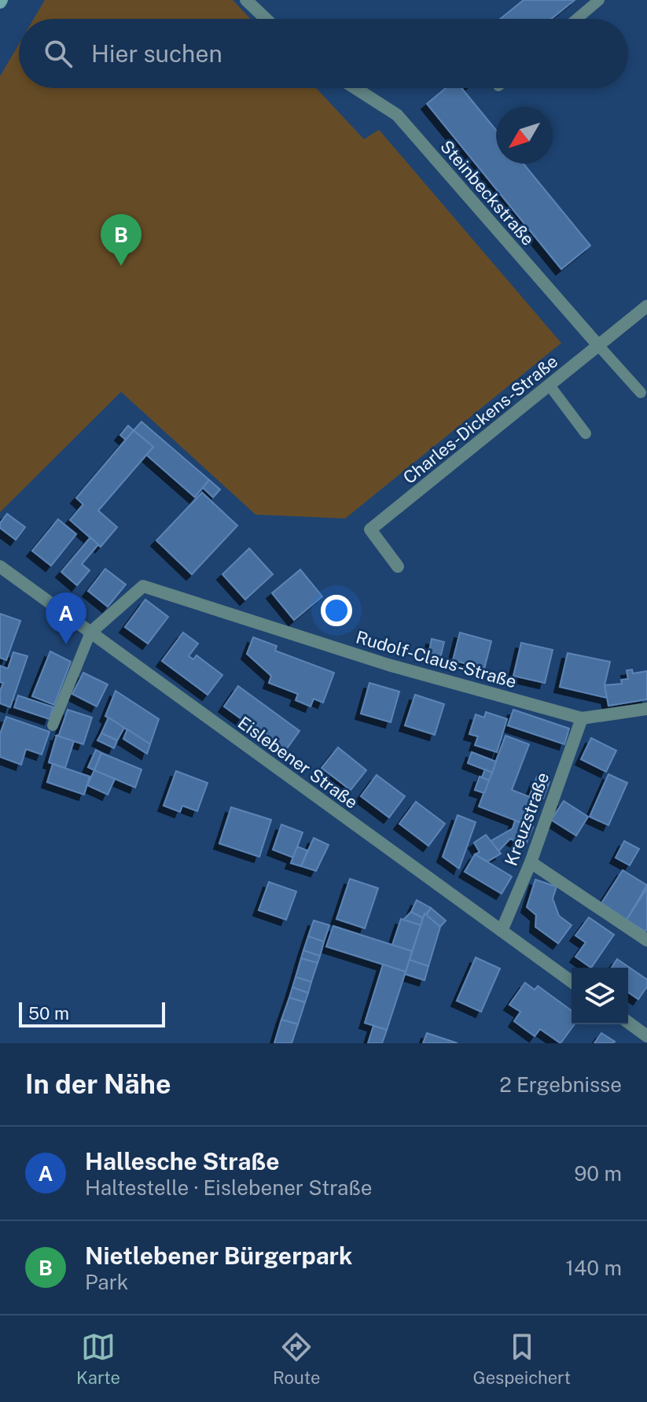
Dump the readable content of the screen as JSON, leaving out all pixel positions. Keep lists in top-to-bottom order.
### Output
{
  "streets": {
    "street": [
      "Steinbeckstraße",
      "Charles-Dickens-Straße",
      "Rudolf-Claus-Straße",
      "Eislebener Straße",
      "Kreuzstraße"
    ]
  },
  "crossings": [
    ["Steinbeckstraße", "Charles-Dickens-Straße"],
    ["Rudolf-Claus-Straße", "Eislebener Straße"],
    ["Rudolf-Claus-Straße", "Kreuzstraße"],
    ["Eislebener Straße", "Kreuzstraße"]
  ],
  "scale_bar": "50 m",
  "north": "bottom left",
  "page": {
    "search": "Hier suchen",
    "pins": ["B", "A"],
    "scale": "50 m",
    "heading": ["In der Nähe", "2 Ergebnisse"],
    "list": [
      {
        "mark": "A",
        "name": "Hallesche Straße",
        "note": "Haltestelle · Eislebener Straße",
        "value": "90 m"
      },
      {
        "mark": "B",
        "name": "Nietlebener Bürgerpark",
        "note": "Park",
        "value": "140 m"
      }
    ],
    "nav": ["Karte", "Route", "Gespeichert"]
  }
}
